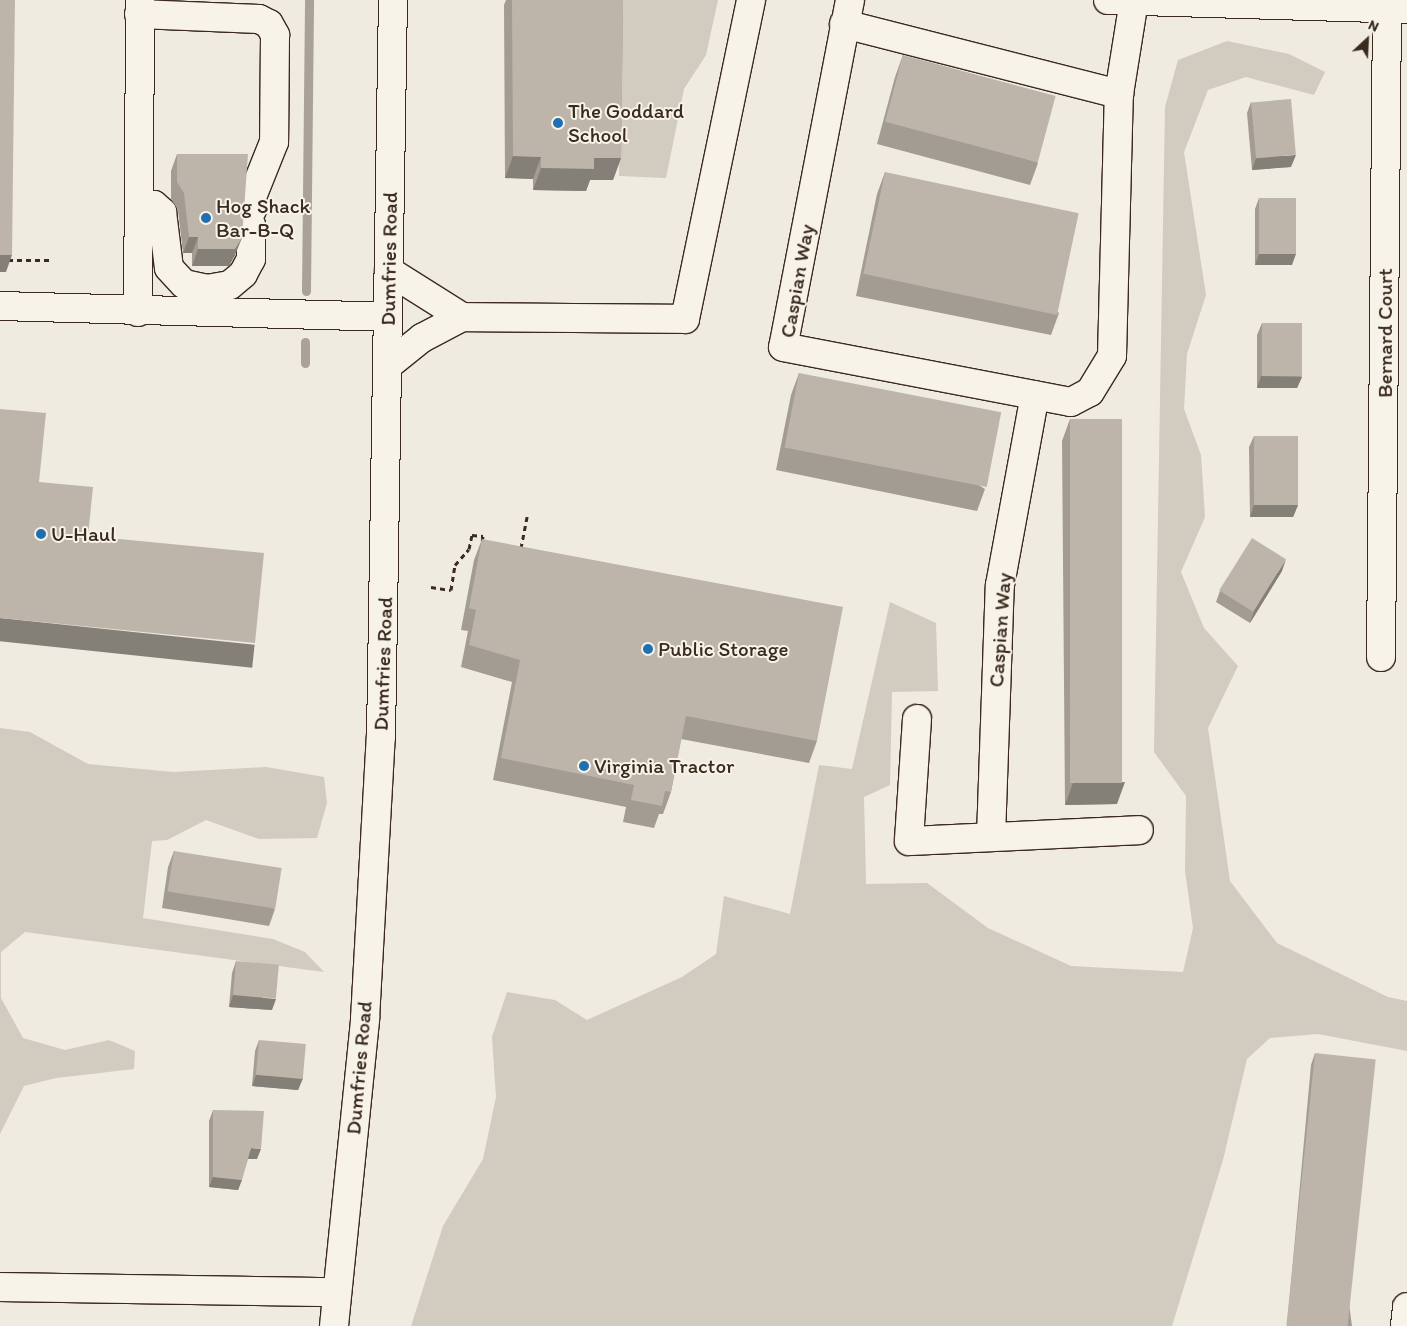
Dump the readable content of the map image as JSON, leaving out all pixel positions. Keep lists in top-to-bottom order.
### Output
{
  "streets": {
    "street": ["Dumfries Road", "Caspian Way", "Bernard Court"]
  },
  "places": [
    "The Goddard School",
    "Hog Shack Bar-B-Q",
    "U-Haul",
    "Public Storage",
    "Virginia Tractor"
  ],
  "north": "top right"
}
